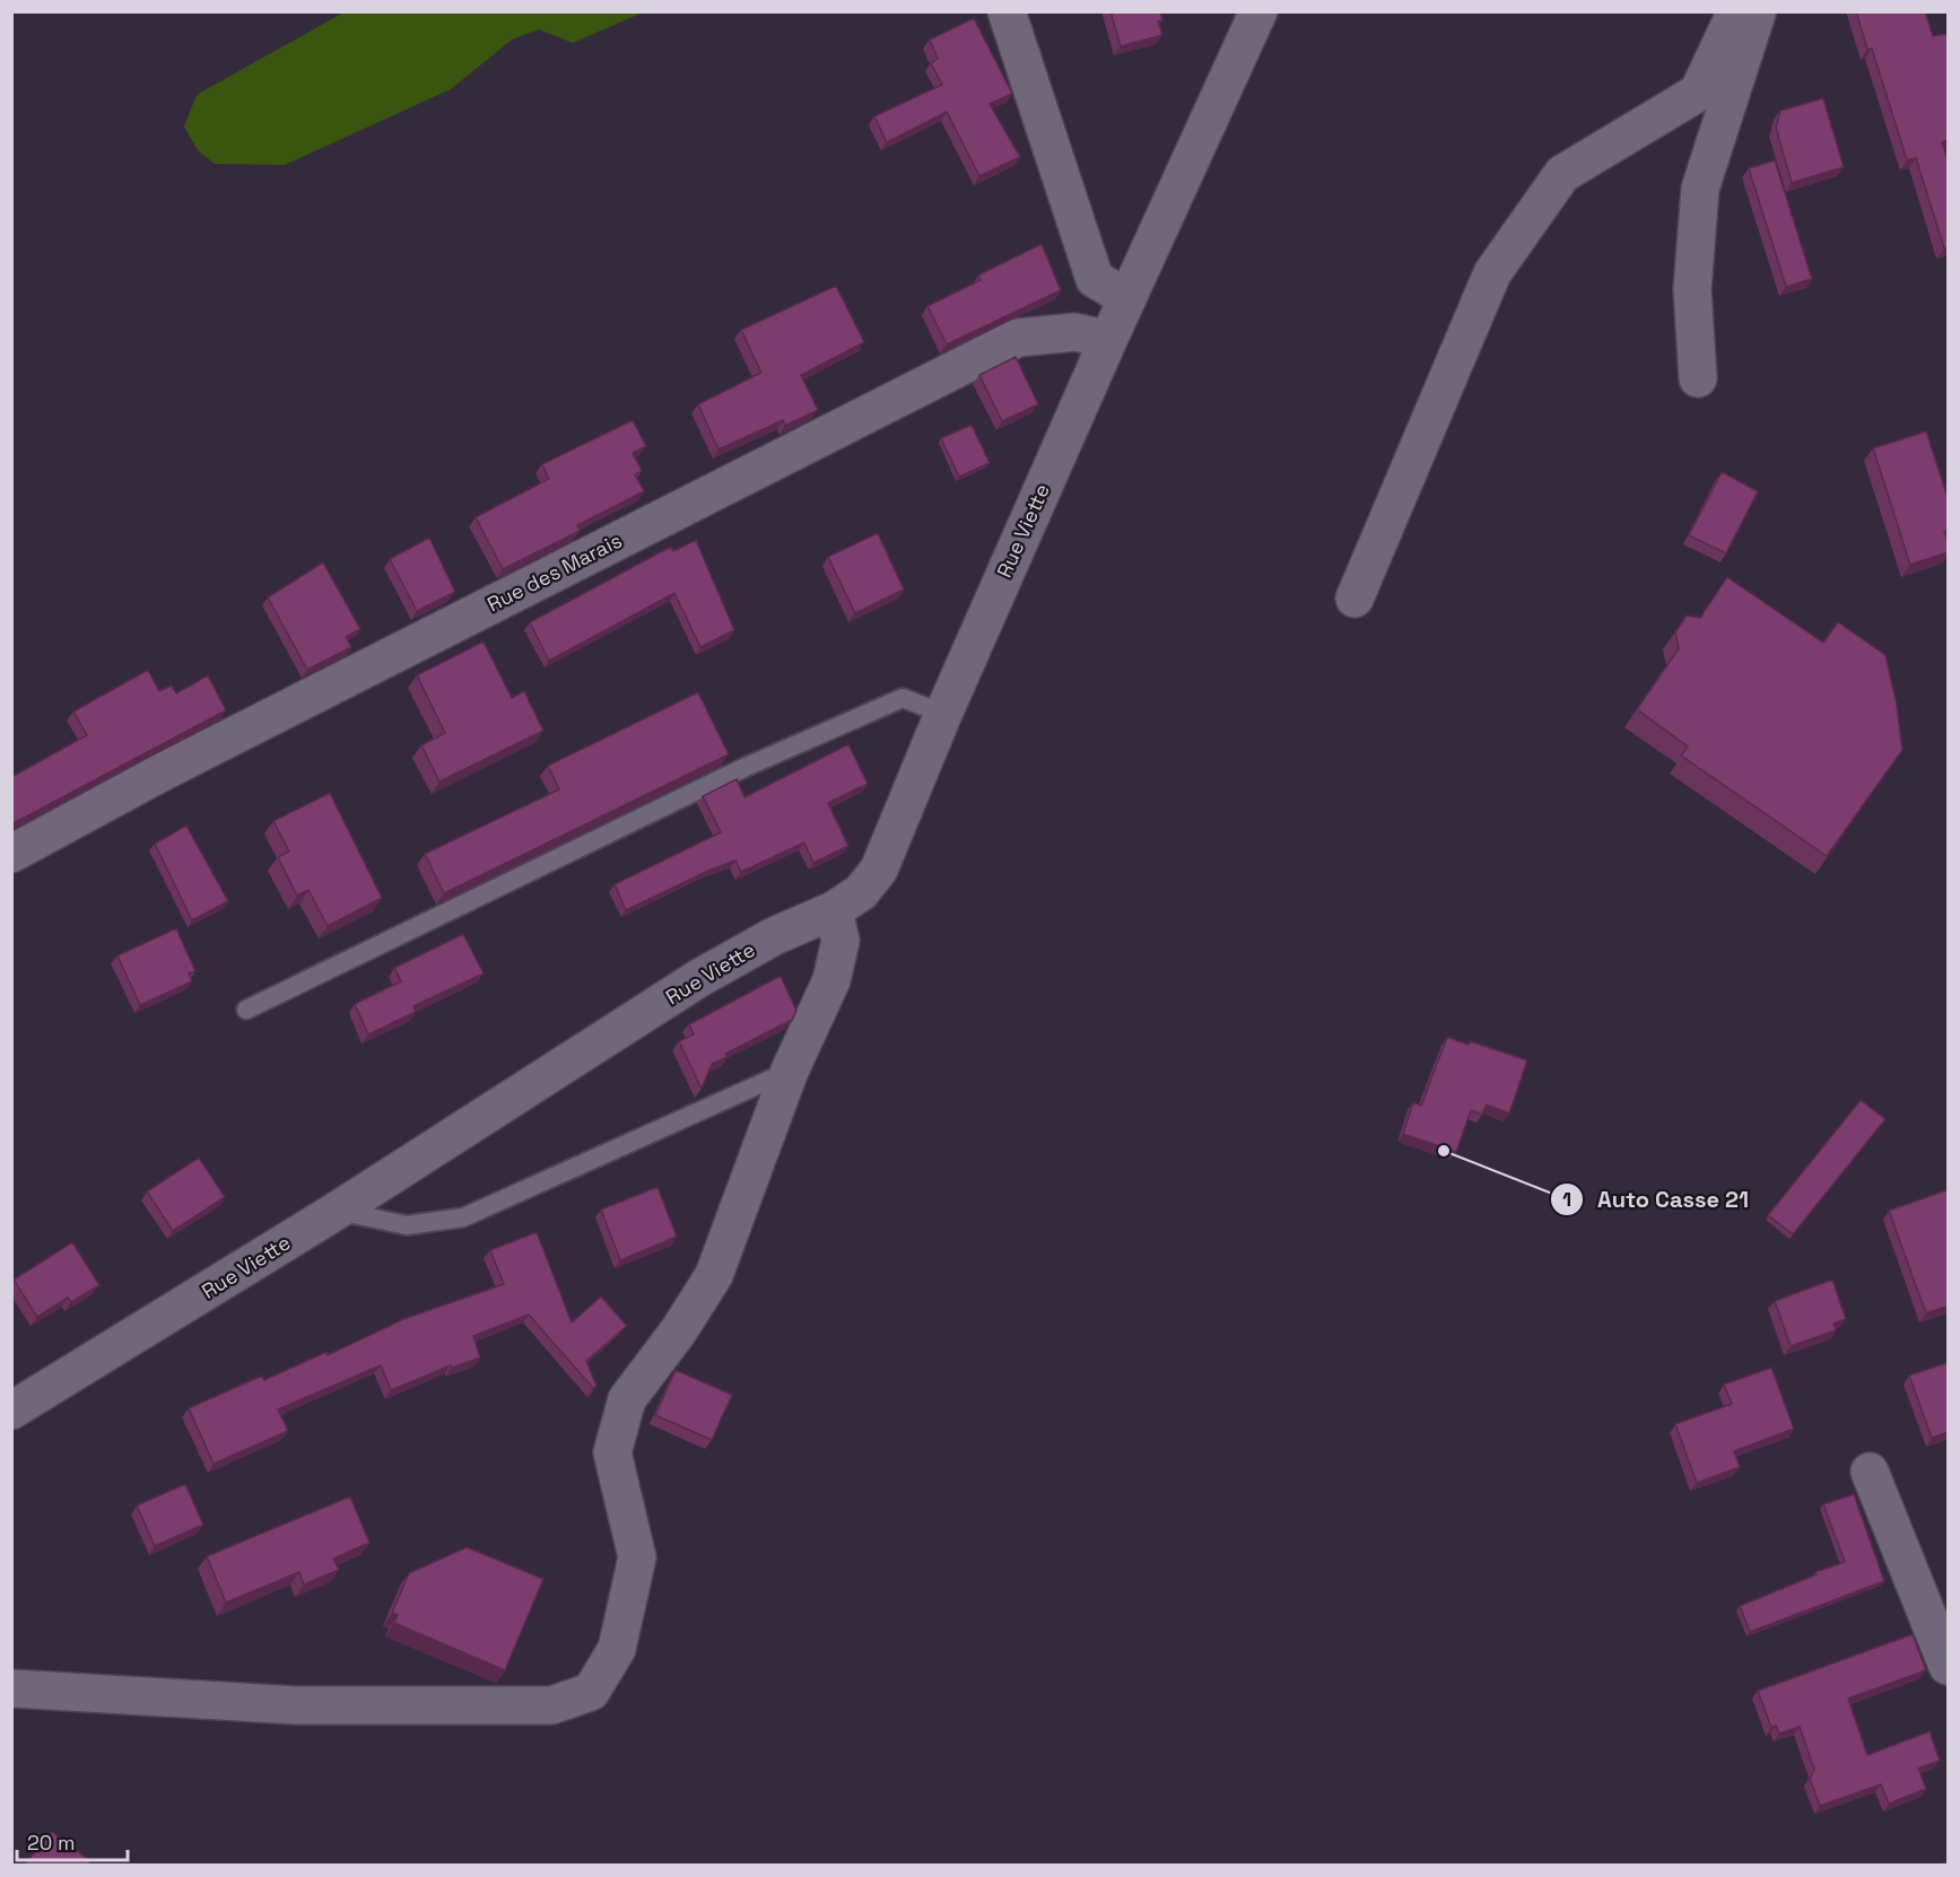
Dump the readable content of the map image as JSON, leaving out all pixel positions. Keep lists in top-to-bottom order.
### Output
{
  "streets": {
    "street": ["Rue Viette", "Rue des Marais"]
  },
  "crossings": [
    ["Rue Viette", "Rue des Marais"]
  ],
  "places": ["Auto Casse 21"],
  "scale_bar": "20 m"
}
